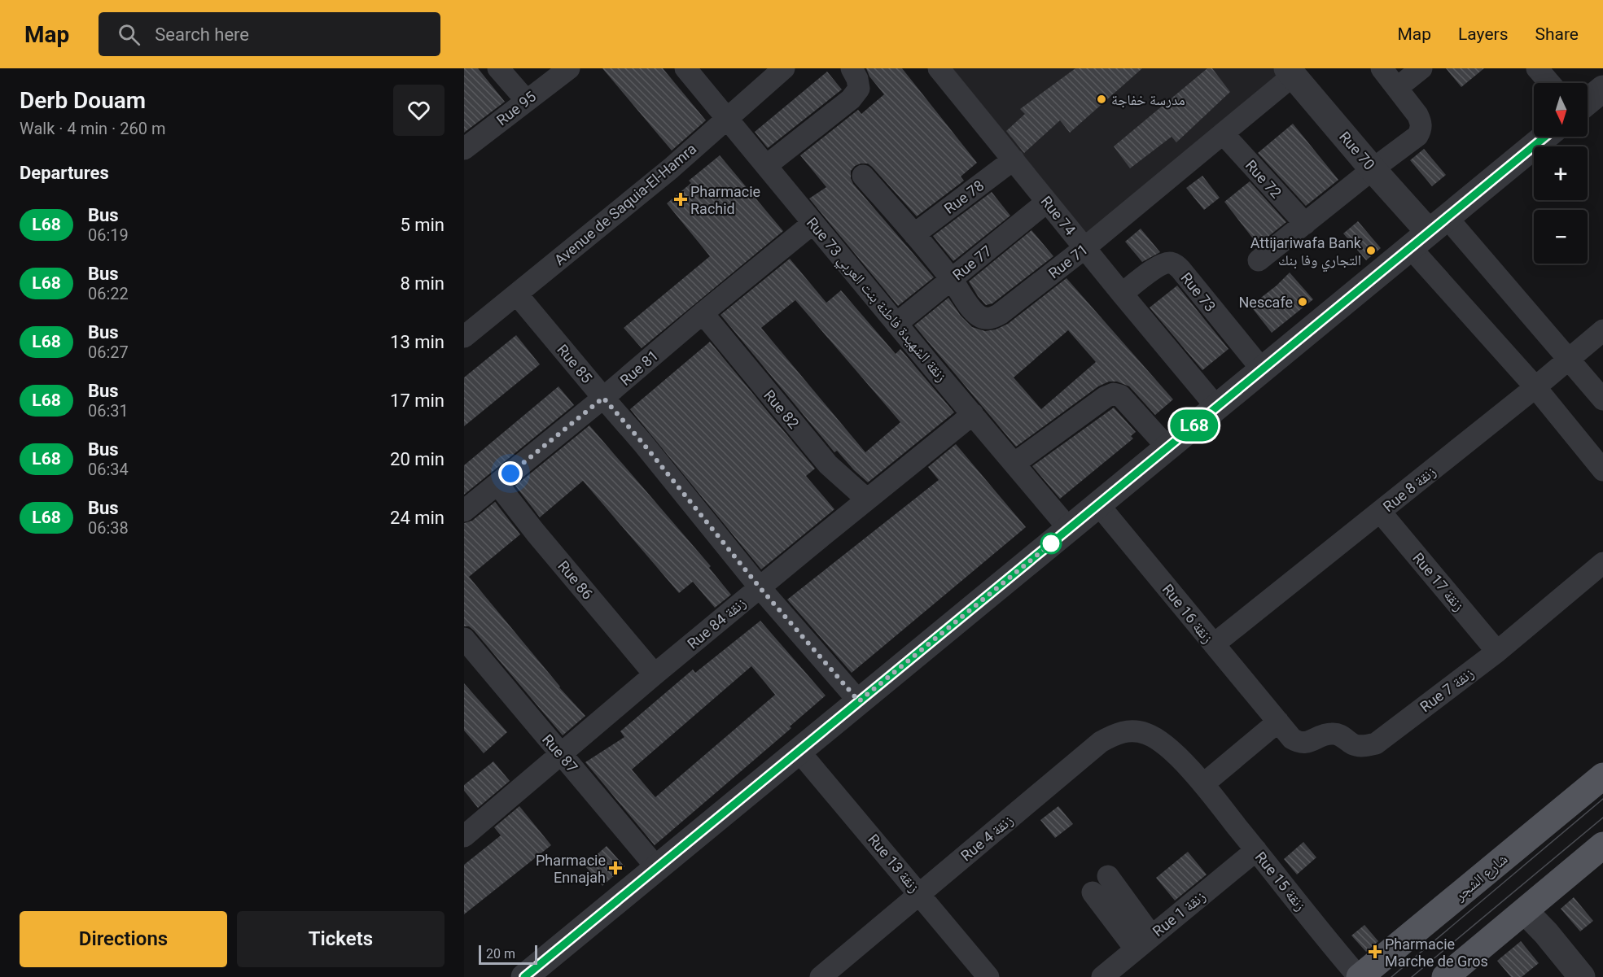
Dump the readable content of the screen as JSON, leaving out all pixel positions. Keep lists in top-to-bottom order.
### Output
{
  "streets": {
    "main road": ["شارع الشجر"],
    "street": [
      "Rue 95",
      "Rue 70",
      "Rue 72",
      "Rue 78",
      "Avenue de Saquia-El-Hamra",
      "Rue 74",
      "Rue 71",
      "Rue 77",
      "Rue 73",
      "Rue 73 زنقة الشهيدة فاطنة بنت العربي",
      "Rue 85",
      "Rue 81",
      "Rue 82",
      "Rue 8 زنقة",
      "Rue 86",
      "Rue 17 زنقة",
      "Rue 16 زنقة",
      "Rue 84 زنقة",
      "Rue 7 زنقة",
      "Rue 87",
      "Rue 4 زنقة",
      "Rue 13 زنقة",
      "Rue 15 زنقة",
      "Rue 1 زنقة"
    ]
  },
  "crossings": [
    ["Rue 70", "Rue 71"],
    ["Rue 72", "Rue 71"],
    ["Rue 78", "Rue 74"],
    ["Rue 78", "Rue 71"],
    ["Avenue de Saquia-El-Hamra", "Rue 73 زنقة الشهيدة فاطنة بنت العربي"],
    ["Avenue de Saquia-El-Hamra", "Rue 85"],
    ["Rue 74", "Rue 71"],
    ["Rue 74", "Rue 77"],
    ["Rue 74", "Rue 73"],
    ["Rue 71", "Rue 77"],
    ["Rue 77", "Rue 73 زنقة الشهيدة فاطنة بنت العربي"],
    ["Rue 73 زنقة الشهيدة فاطنة بنت العربي", "Rue 81"],
    ["Rue 73 زنقة الشهيدة فاطنة بنت العربي", "Rue 84 زنقة"],
    ["Rue 85", "Rue 81"],
    ["Rue 85", "Rue 84 زنقة"],
    ["Rue 81", "Rue 82"],
    ["Rue 81", "Rue 86"],
    ["Rue 82", "Rue 84 زنقة"],
    ["Rue 8 زنقة", "Rue 17 زنقة"],
    ["Rue 8 زنقة", "Rue 16 زنقة"],
    ["Rue 86", "Rue 84 زنقة"],
    ["Rue 17 زنقة", "Rue 7 زنقة"],
    ["Rue 16 زنقة", "Rue 7 زنقة"],
    ["Rue 84 زنقة", "Rue 87"],
    ["Rue 4 زنقة", "Rue 13 زنقة"],
    ["Rue 4 زنقة", "Rue 15 زنقة"],
    ["شارع الشجر", "Rue 15 زنقة"],
    ["Rue 15 زنقة", "Rue 1 زنقة"]
  ],
  "places": {
    "other": ["مدرسة خفاجة", "Attijariwafa Bank التجاري وفا بنك", "Nescafe"],
    "health": ["Pharmacie Rachid", "Pharmacie Ennajah", "Pharmacie Marche de Gros"]
  },
  "lines": ["bus line L68"],
  "scale_bar": "20 m",
  "north": "bottom",
  "page": {
    "header": "Map",
    "search": "Search here",
    "nav": ["Map", "Layers", "Share"],
    "heading": [
      ["Derb Douam", "Walk · 4 min · 260 m"],
      "Departures"
    ],
    "on_map": "L68",
    "map_buttons": ["+", "−"],
    "list": [
      {
        "mark": "L68",
        "name": "Bus",
        "note": "06:19",
        "value": "5 min"
      },
      {
        "mark": "L68",
        "name": "Bus",
        "note": "06:22",
        "value": "8 min"
      },
      {
        "mark": "L68",
        "name": "Bus",
        "note": "06:27",
        "value": "13 min"
      },
      {
        "mark": "L68",
        "name": "Bus",
        "note": "06:31",
        "value": "17 min"
      },
      {
        "mark": "L68",
        "name": "Bus",
        "note": "06:34",
        "value": "20 min"
      },
      {
        "mark": "L68",
        "name": "Bus",
        "note": "06:38",
        "value": "24 min"
      }
    ],
    "buttons": ["Directions", "Tickets"],
    "scale": "20 m"
  }
}
